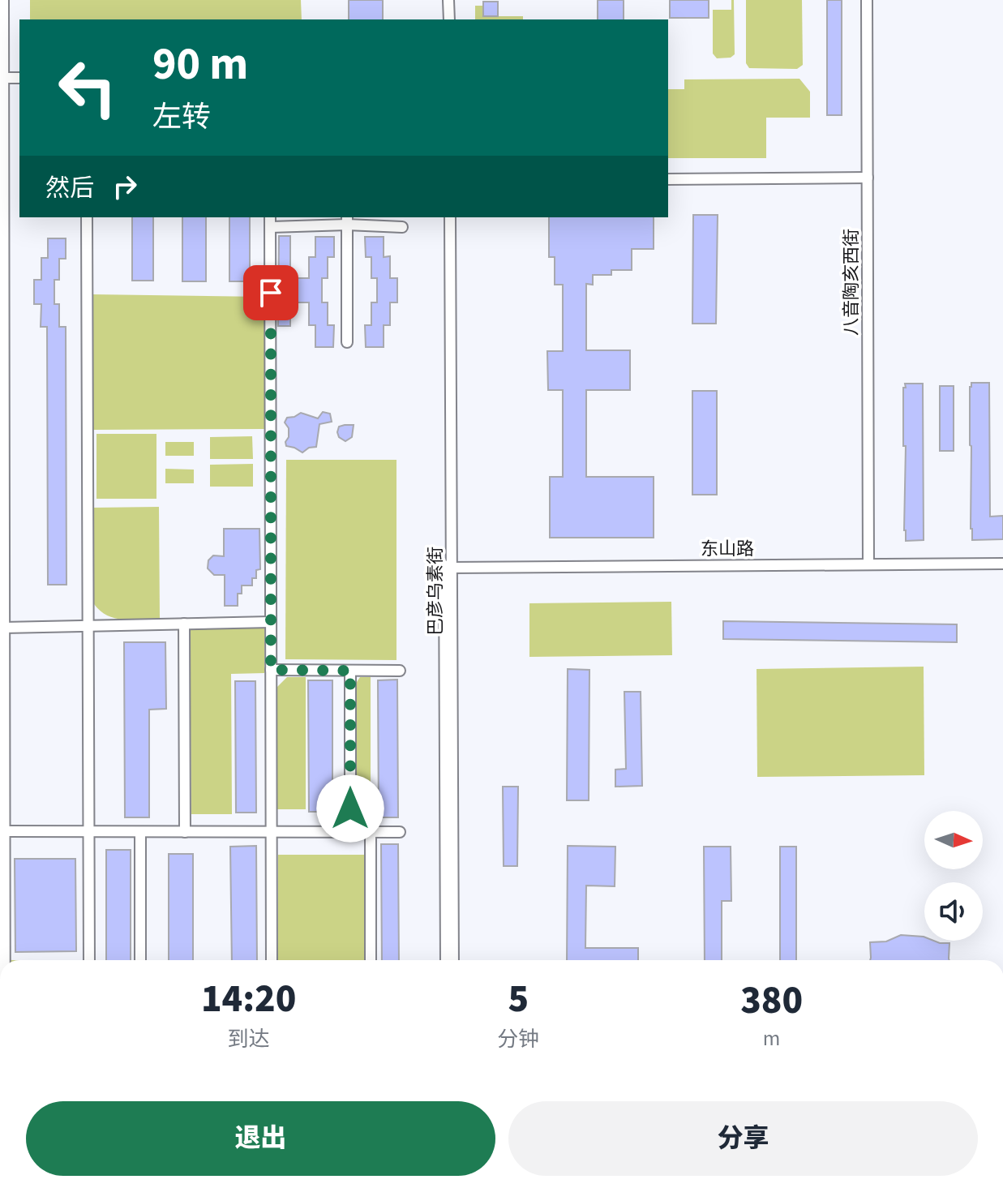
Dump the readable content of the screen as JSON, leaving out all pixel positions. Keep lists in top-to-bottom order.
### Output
{
  "streets": {
    "street": ["八音陶亥西街", "东山路", "巴彦乌素街"]
  },
  "crossings": [
    ["八音陶亥西街", "东山路"],
    ["东山路", "巴彦乌素街"]
  ],
  "north": "right",
  "page": {
    "turn": ["90 m", "左转"],
    "then": "然后",
    "eta": [
      "14:20",
      "到达",
      "5",
      "分钟",
      "380",
      "m"
    ],
    "buttons": ["退出", "分享"]
  }
}
